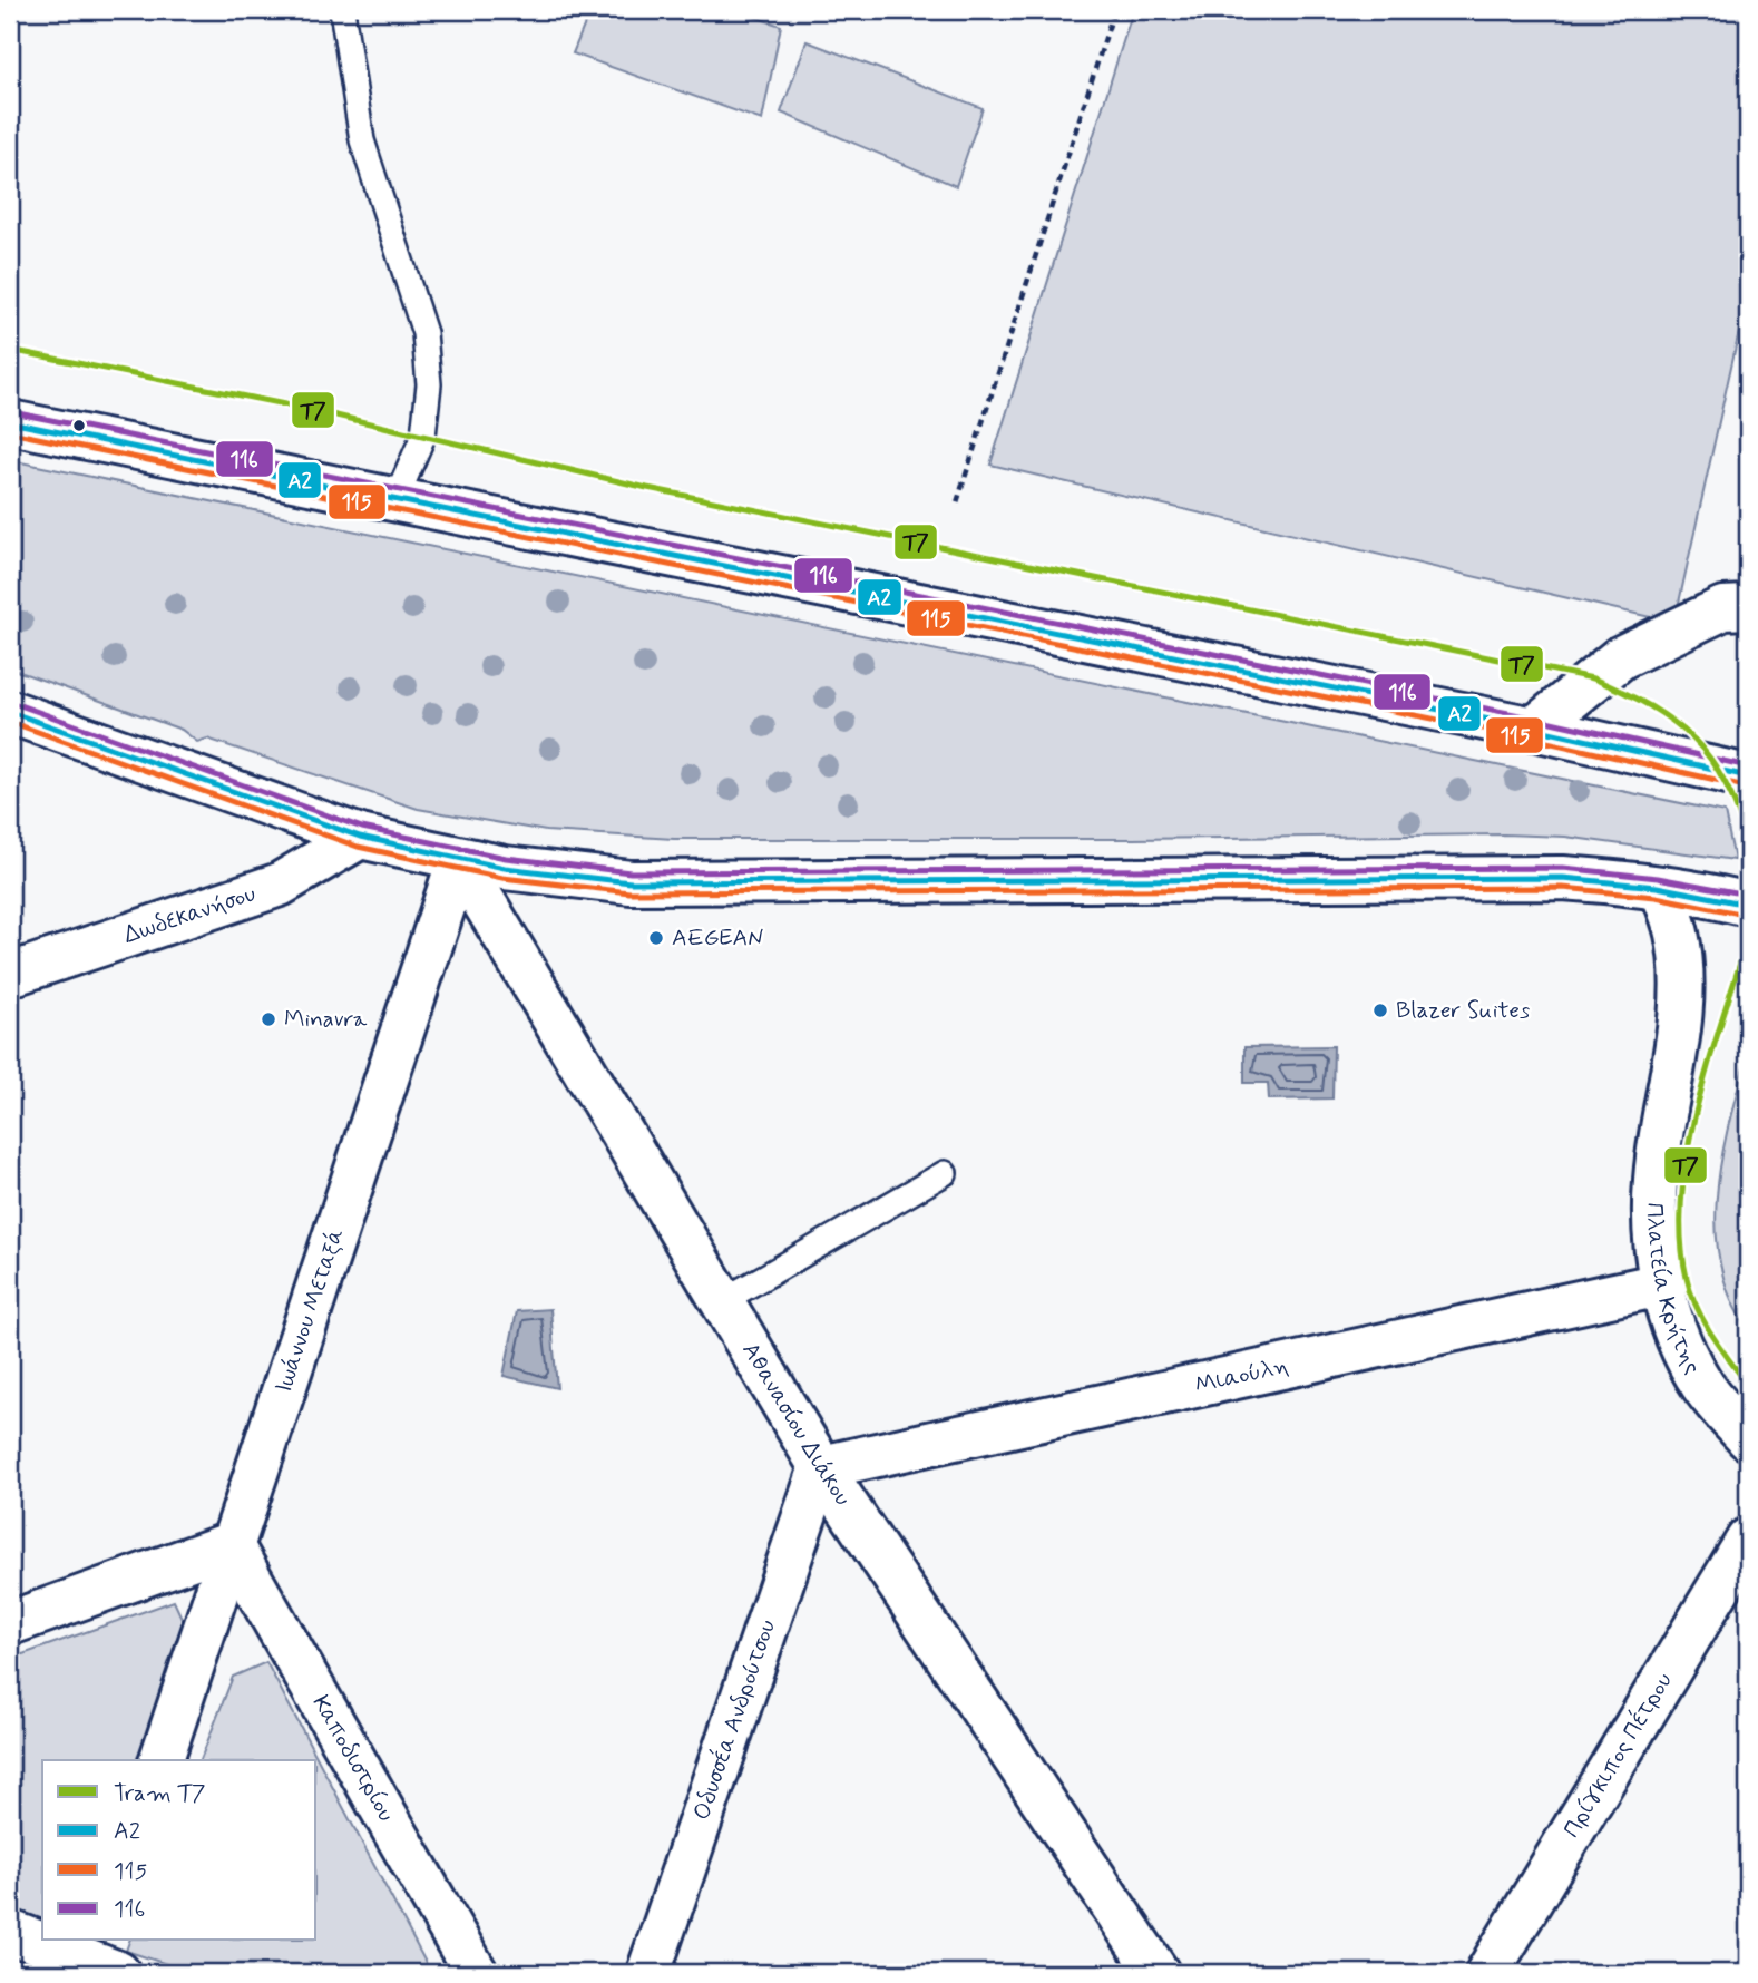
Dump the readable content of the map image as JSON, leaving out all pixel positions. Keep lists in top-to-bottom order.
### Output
{
  "streets": {
    "main road": [
      "Δωδεκανήσου",
      "Πλατεία Κρήτης",
      "Ιωάννου Μεταξά",
      "Μιαούλη",
      "Αθανασίου Διάκου",
      "Οδυσσέα Ανδρούτσου",
      "Πρίγκιπος Πέτρου",
      "Καποδιστρίου"
    ]
  },
  "crossings": [
    ["Πλατεία Κρήτης", "Μιαούλη"],
    ["Ιωάννου Μεταξά", "Αθανασίου Διάκου"],
    ["Ιωάννου Μεταξά", "Καποδιστρίου"],
    ["Μιαούλη", "Αθανασίου Διάκου"],
    ["Μιαούλη", "Οδυσσέα Ανδρούτσου"],
    ["Αθανασίου Διάκου", "Οδυσσέα Ανδρούτσου"]
  ],
  "places": ["AEGEAN", "Blazer Suites", "Minavra"],
  "lines": [
    "tram line Τ7",
    "transit line 116",
    "transit line Α2",
    "transit line 115"
  ],
  "legend": [
    "Tram Τ7",
    "Α2",
    "115",
    "116"
  ]
}
